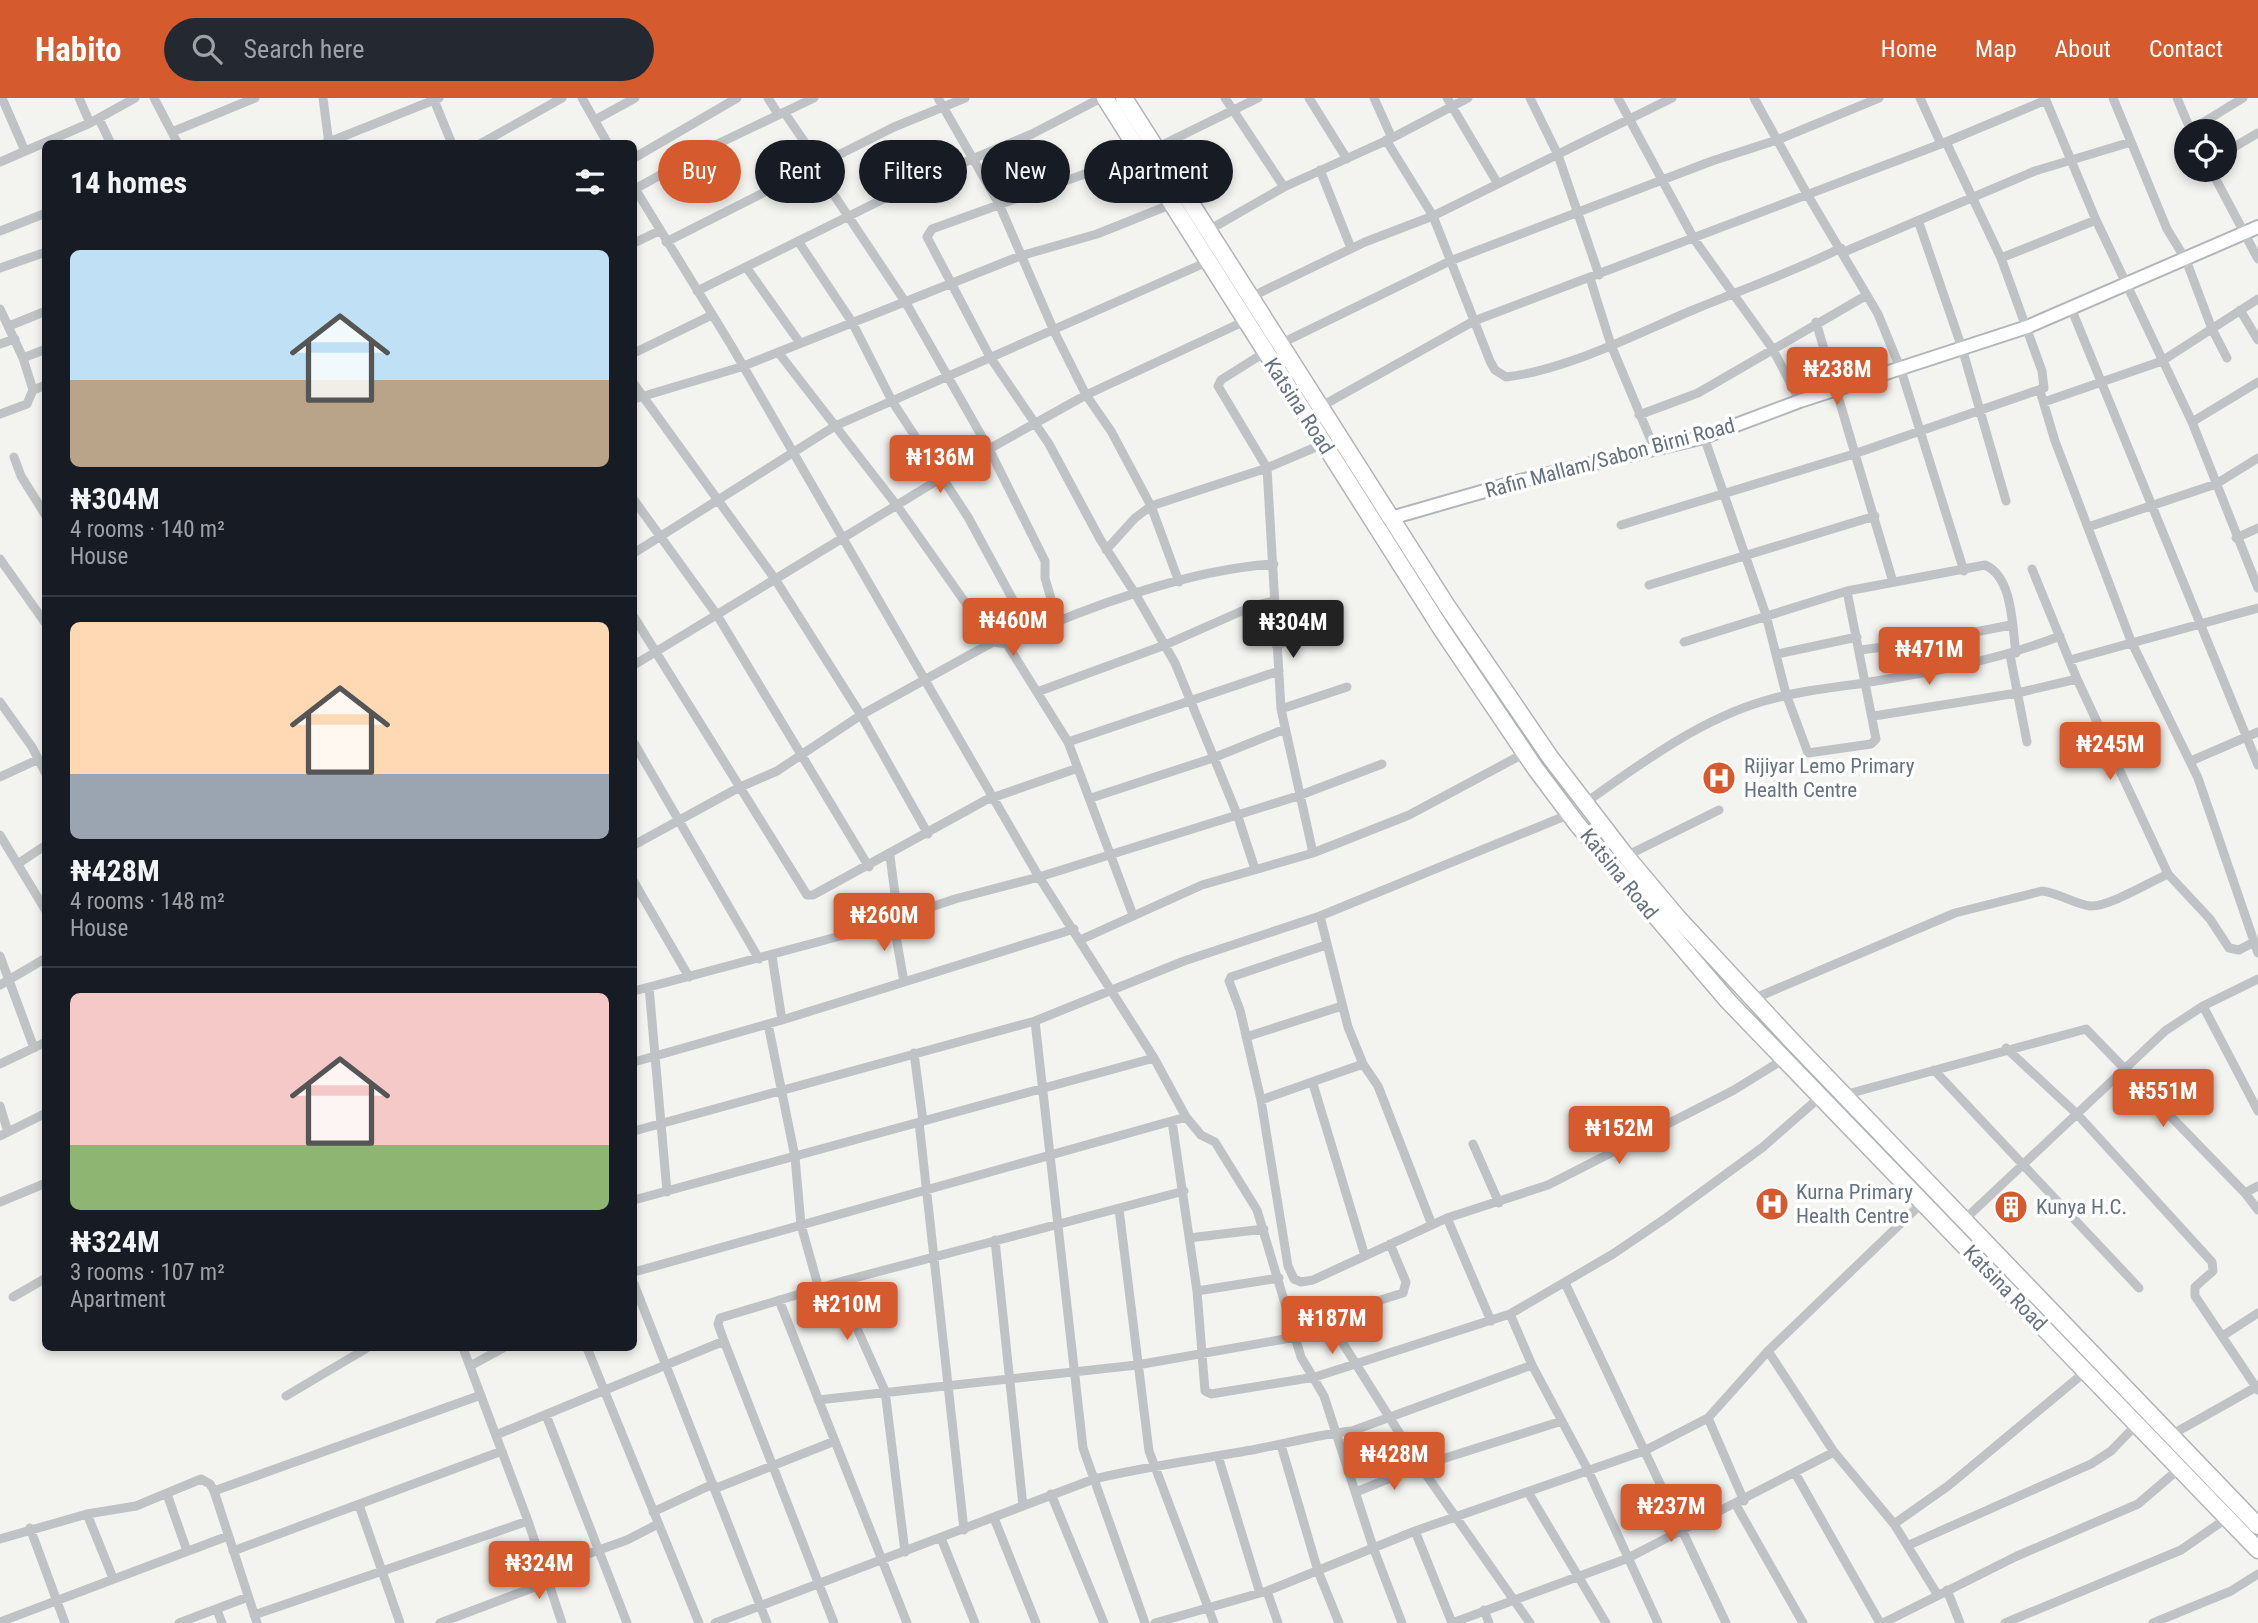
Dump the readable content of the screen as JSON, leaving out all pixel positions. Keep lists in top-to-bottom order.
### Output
{
  "streets": {
    "highway": ["Katsina Road"],
    "street": ["Rafin Mallam/Sabon Birni Road"]
  },
  "crossings": [
    ["Katsina Road", "Rafin Mallam/Sabon Birni Road"]
  ],
  "places": {
    "hospital": ["Rijiyar Lemo Primary Health Centre", "Kurna Primary Health Centre"],
    "building": ["Kunya H.C."]
  },
  "page": {
    "header": "Habito",
    "search": "Search here",
    "nav": [
      "Home",
      "Map",
      "About",
      "Contact"
    ],
    "chip": [
      "Buy",
      "Rent",
      "Filters",
      "New",
      "Apartment"
    ],
    "heading": "14 homes",
    "list": [
      {
        "name": "₦304M",
        "note": "4 rooms · 140 m² · House"
      },
      {
        "name": "₦428M",
        "note": "4 rooms · 148 m² · House"
      },
      {
        "name": "₦324M",
        "note": "3 rooms · 107 m² · Apartment"
      }
    ],
    "price": [
      "₦238M",
      "₦136M",
      "₦460M",
      "₦304M",
      "₦471M",
      "₦245M",
      "₦260M",
      "₦551M",
      "₦152M",
      "₦210M",
      "₦187M",
      "₦428M",
      "₦237M",
      "₦324M"
    ]
  }
}
